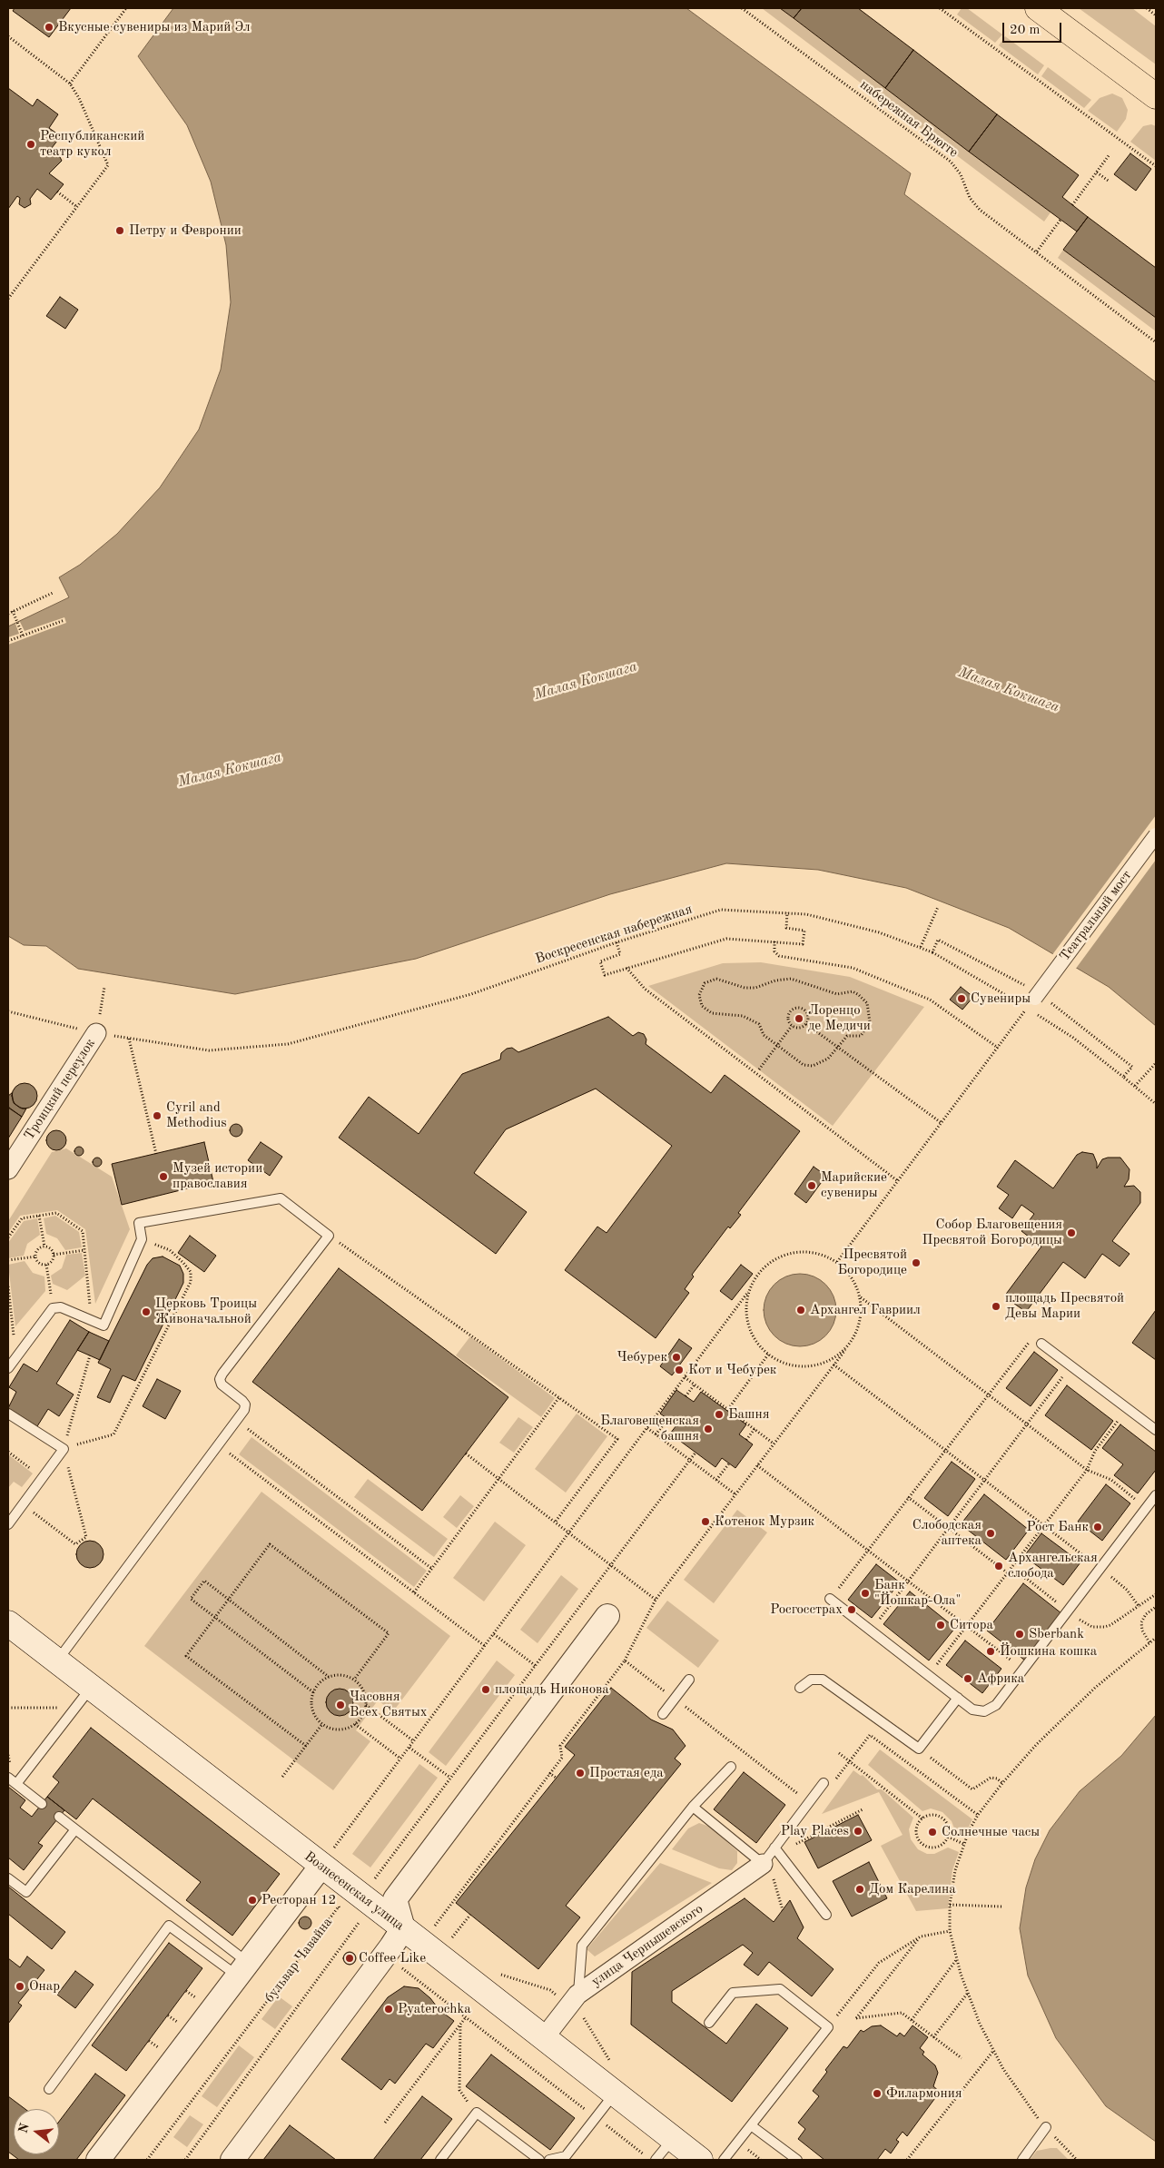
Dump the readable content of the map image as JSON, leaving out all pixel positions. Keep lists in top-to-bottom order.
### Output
{
  "streets": {
    "main road": ["Вознесенская улица"],
    "street": ["Театральный мост", "Троицкий переулок", "улица Чернышевского"],
    "path": ["набережная Брюгге", "Воскресенская набережная", "бульвар Чавайна"]
  },
  "crossings": [
    ["Воскресенская набережная", "Троицкий переулок"],
    ["Вознесенская улица", "улица Чернышевского"],
    ["Вознесенская улица", "бульвар Чавайна"]
  ],
  "water": ["Малая Кокшага"],
  "places": [
    "Вкусные сувениры из Марий Эл",
    "Республиканский театр кукол",
    "Петру и Февронии",
    "Сувениры",
    "Лоренцо де Медичи",
    "Cyril and Methodius",
    "Музей истории православия",
    "Марийские сувениры",
    "Собор Благовещения Пресвятой Богородицы",
    "Пресвятой Богородице",
    "площадь Пресвятой Девы Марии",
    "Архангел Гавриил",
    "Церковь Троицы Живоначальной",
    "Чебурек",
    "Кот и Чебурек",
    "Башня",
    "Благовещенская башня",
    "Котенок Мурзик",
    "Рост Банк",
    "Слободская аптека",
    "Архангельская слобода",
    "Банк \"Йошкар-Ола\"",
    "Росгосстрах",
    "Ситора",
    "Sberbank",
    "Йошкина кошка",
    "Африка",
    "площадь Никонова",
    "Часовня Всех Святых",
    "Простая еда",
    "Play Places",
    "Солнечные часы",
    "Дом Карелина",
    "Ресторан 12",
    "Coffee Like",
    "Онар",
    "Pyaterochka",
    "Филармония"
  ],
  "scale_bar": "20 m",
  "north": "left"
}
